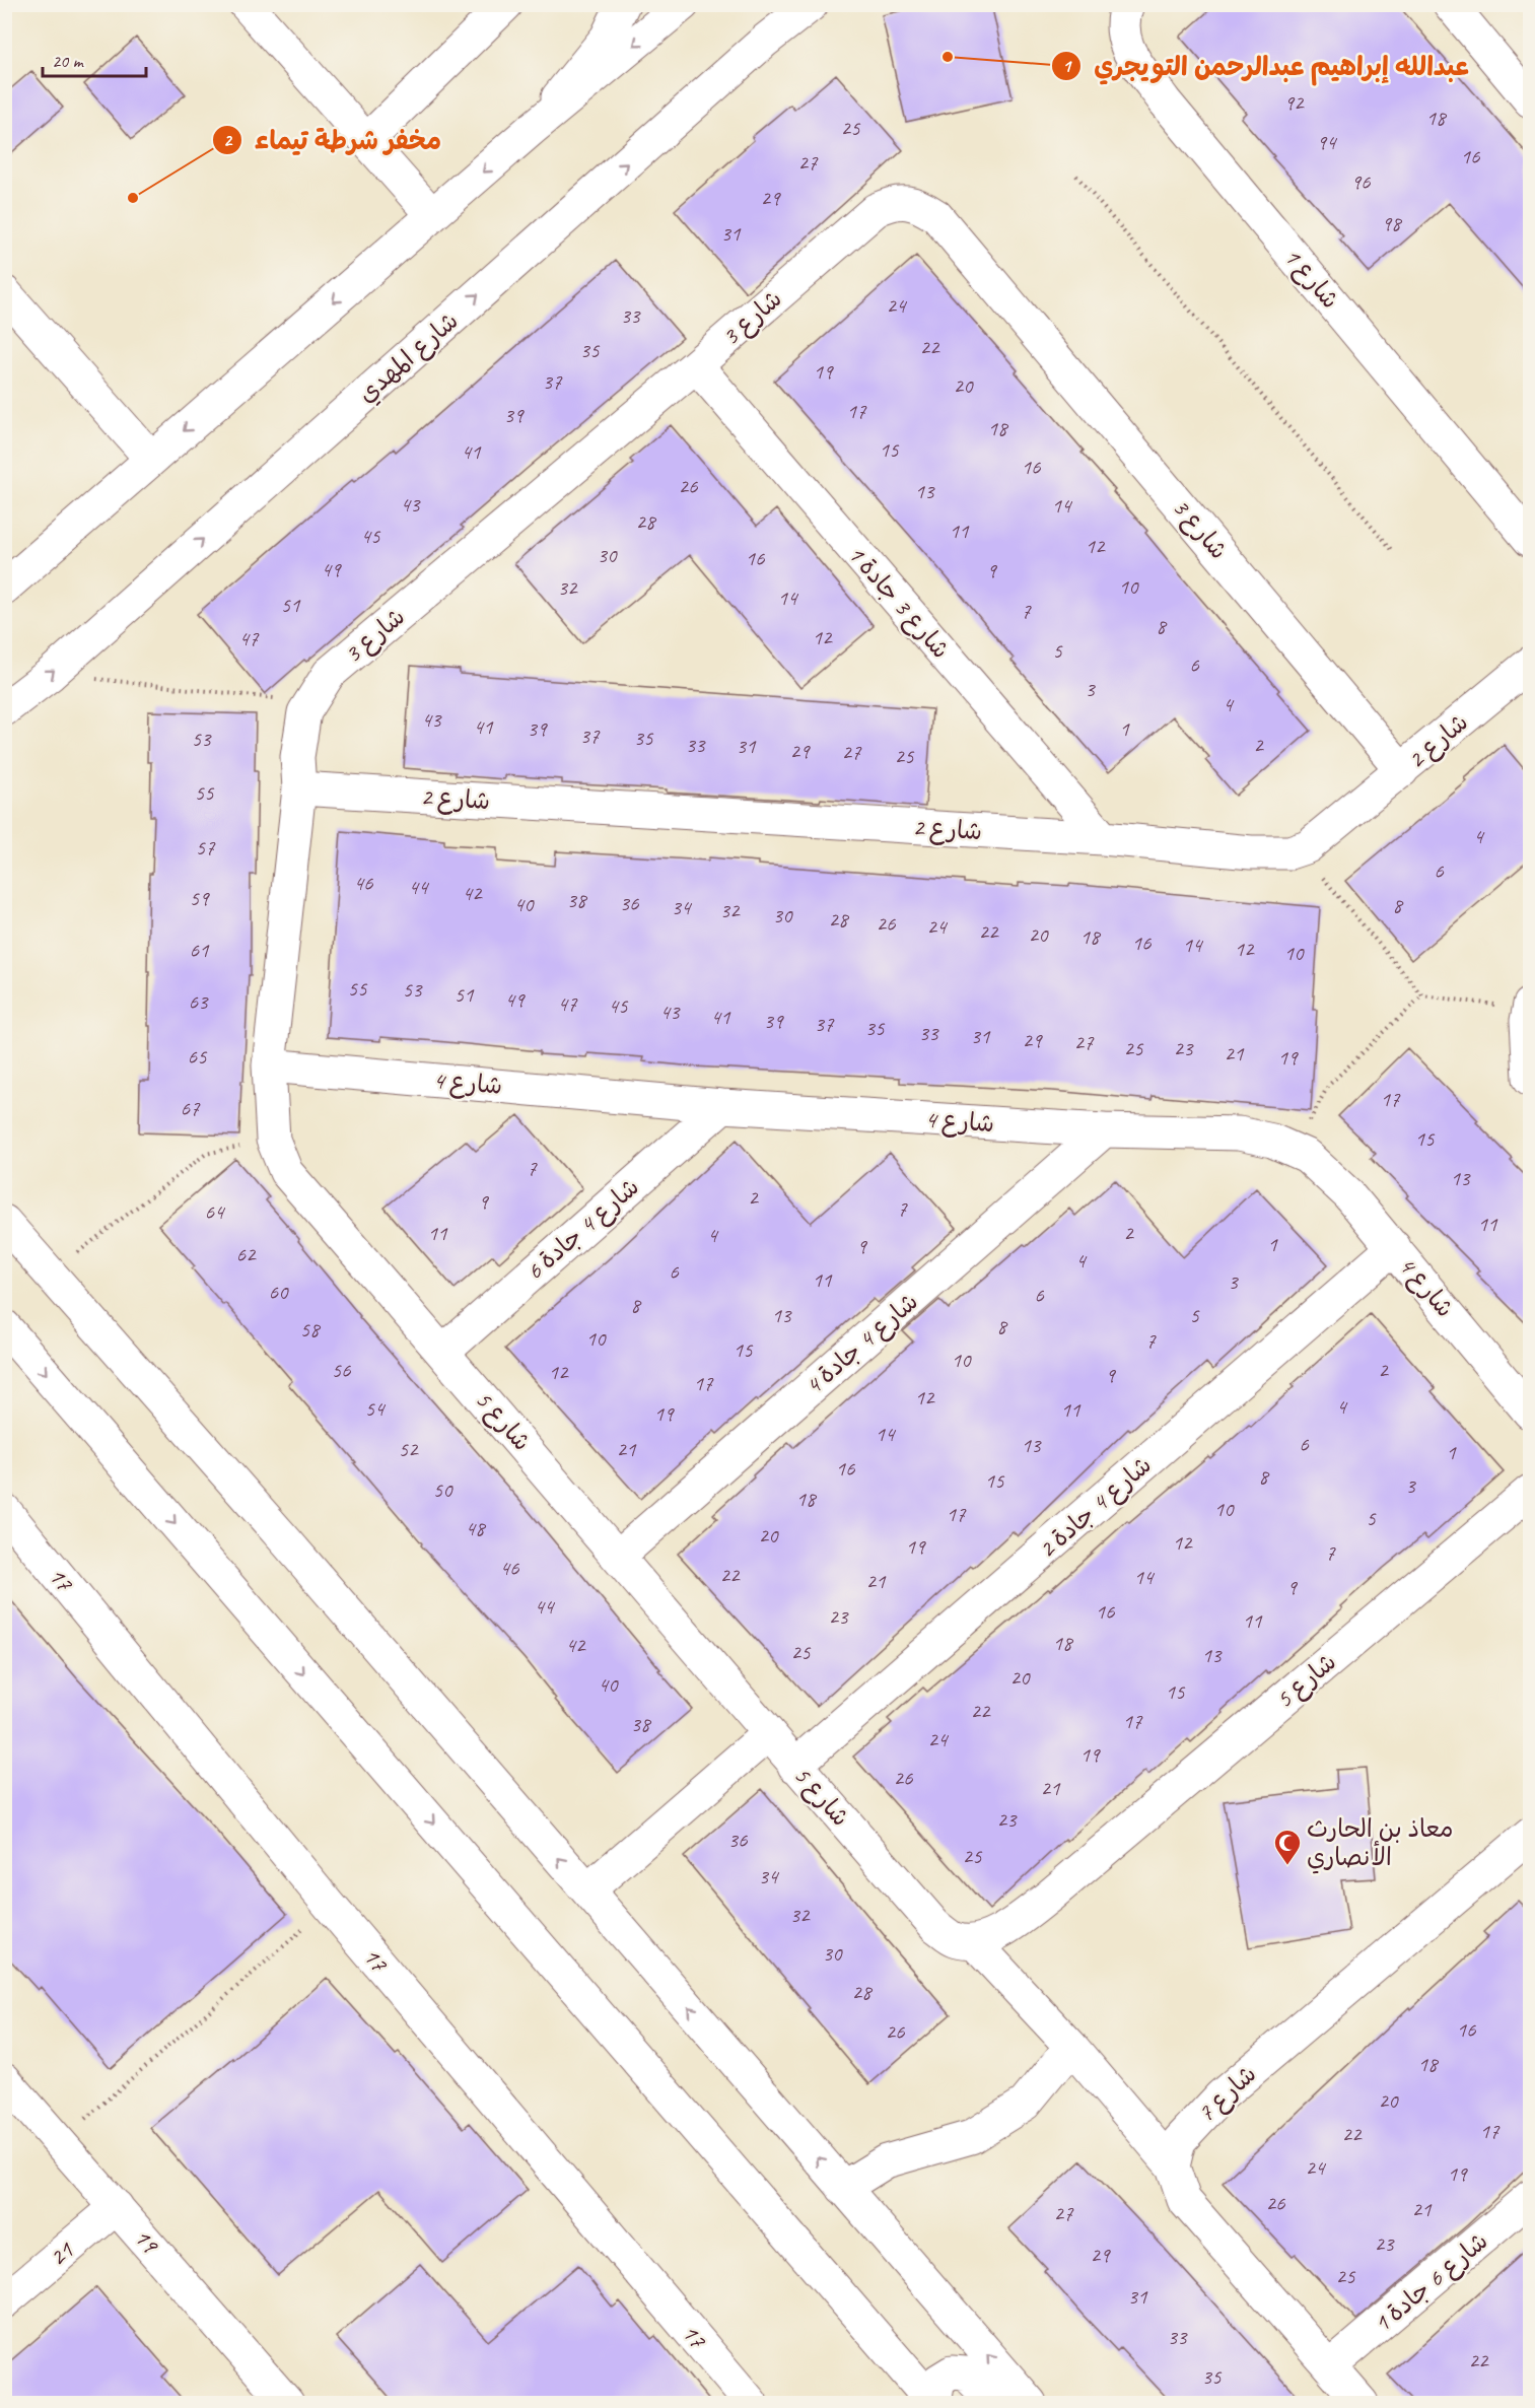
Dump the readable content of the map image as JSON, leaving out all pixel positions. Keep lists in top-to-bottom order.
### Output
{
  "streets": {
    "street": [
      "شارع 1",
      "شارع 3",
      "شارع المهدي",
      "شارع 3 جادة 1",
      "شارع 2",
      "شارع 4",
      "شارع 4 جادة 6",
      "شارع 4 جادة 4",
      "شارع 5",
      "شارع 4 جادة 2",
      "17",
      "شارع 7",
      "19",
      "21",
      "شارع 6 جادة 1"
    ]
  },
  "crossings": [
    ["شارع 3", "شارع 3 جادة 1"],
    ["شارع 3", "شارع 2"],
    ["شارع 3", "شارع 4"],
    ["شارع 3", "شارع 5"],
    ["شارع 3 جادة 1", "شارع 2"],
    ["شارع 4", "شارع 4 جادة 6"],
    ["شارع 4", "شارع 4 جادة 4"],
    ["شارع 4", "شارع 5"],
    ["شارع 4", "شارع 4 جادة 2"],
    ["شارع 4 جادة 6", "شارع 5"],
    ["شارع 4 جادة 4", "شارع 5"],
    ["شارع 5", "شارع 4 جادة 2"],
    ["19", "21"]
  ],
  "places": {
    "other": ["عبدالله إبراهيم عبدالرحمن التويجري", "مخفر شرطة تيماء"],
    "mosque": ["معاذ بن الحارث الأنصاري"]
  },
  "house_numbers": [
    "92",
    "18",
    "25",
    "94",
    "16",
    "27",
    "96",
    "29",
    "98",
    "31",
    "24",
    "33",
    "22",
    "35",
    "19",
    "37",
    "20",
    "17",
    "39",
    "18",
    "15",
    "41",
    "16",
    "26",
    "13",
    "43",
    "14",
    "28",
    "11",
    "45",
    "12",
    "30",
    "16",
    "49",
    "9",
    "10",
    "32",
    "14",
    "51",
    "7",
    "8",
    "12",
    "47",
    "5",
    "6",
    "3",
    "4",
    "43",
    "41",
    "39",
    "1",
    "37",
    "35",
    "53",
    "33",
    "2",
    "31",
    "29",
    "27",
    "25",
    "55",
    "4",
    "57",
    "6",
    "46",
    "44",
    "42",
    "59",
    "38",
    "36",
    "40",
    "8",
    "34",
    "32",
    "30",
    "28",
    "26",
    "24",
    "22",
    "20",
    "18",
    "16",
    "14",
    "12",
    "61",
    "10",
    "55",
    "53",
    "51",
    "49",
    "63",
    "47",
    "45",
    "43",
    "41",
    "39",
    "37",
    "35",
    "33",
    "31",
    "29",
    "27",
    "25",
    "23",
    "21",
    "65",
    "19",
    "17",
    "67",
    "15",
    "7",
    "13",
    "2",
    "9",
    "7",
    "64",
    "11",
    "11",
    "2",
    "4",
    "1",
    "9",
    "62",
    "4",
    "6",
    "11",
    "3",
    "60",
    "6",
    "8",
    "13",
    "5",
    "8",
    "58",
    "10",
    "7",
    "15",
    "10",
    "56",
    "2",
    "12",
    "9",
    "17",
    "12",
    "4",
    "54",
    "11",
    "19",
    "14",
    "6",
    "13",
    "52",
    "21",
    "1",
    "16",
    "8",
    "15",
    "3",
    "50",
    "18",
    "10",
    "17",
    "5",
    "48",
    "20",
    "12",
    "19",
    "7",
    "46",
    "22",
    "14",
    "21",
    "9",
    "44",
    "16",
    "23",
    "11",
    "18",
    "42",
    "25",
    "13",
    "20",
    "40",
    "15",
    "22",
    "17",
    "38",
    "24",
    "19",
    "26",
    "21",
    "23",
    "36",
    "25",
    "34",
    "32",
    "30",
    "28",
    "16",
    "26",
    "18",
    "20",
    "17",
    "22",
    "24",
    "19",
    "26",
    "21",
    "27",
    "23",
    "29",
    "25",
    "31",
    "33",
    "22",
    "35"
  ],
  "scale_bar": "20 m"
}
